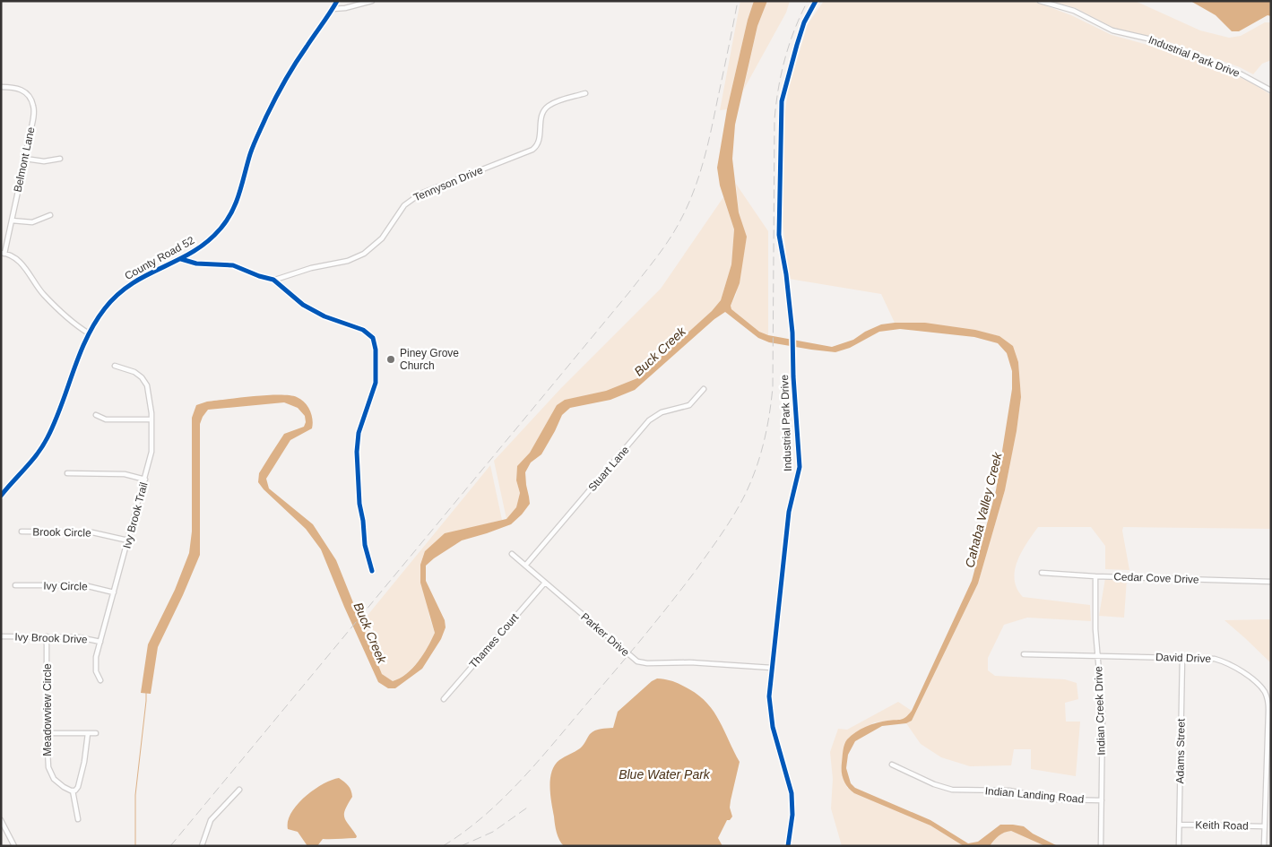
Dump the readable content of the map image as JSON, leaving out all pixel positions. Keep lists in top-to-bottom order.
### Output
{
  "streets": {
    "street": [
      "Industrial Park Drive",
      "Belmont Lane",
      "Tennyson Drive",
      "County Road 52",
      "Stuart Lane",
      "Ivy Brook Trail",
      "Brook Circle",
      "Cedar Cove Drive",
      "Ivy Circle",
      "Parker Drive",
      "Ivy Brook Drive",
      "Thames Court",
      "David Drive",
      "Meadowview Circle",
      "Indian Creek Drive",
      "Adams Street",
      "Indian Landing Road",
      "Keith Road"
    ]
  },
  "crossings": [
    ["Industrial Park Drive", "Parker Drive"],
    ["Stuart Lane", "Parker Drive"],
    ["Ivy Brook Trail", "Brook Circle"],
    ["Ivy Brook Trail", "Ivy Circle"],
    ["Ivy Brook Trail", "Ivy Brook Drive"],
    ["Cedar Cove Drive", "Indian Creek Drive"],
    ["Parker Drive", "Thames Court"],
    ["Ivy Brook Drive", "Meadowview Circle"],
    ["David Drive", "Indian Creek Drive"],
    ["David Drive", "Adams Street"],
    ["David Drive", "Keith Road"],
    ["Indian Creek Drive", "Indian Landing Road"],
    ["Adams Street", "Keith Road"]
  ],
  "water": ["Buck Creek", "Cahaba Valley Creek", "Blue Water Park"],
  "places": ["Piney Grove Church"]
}
